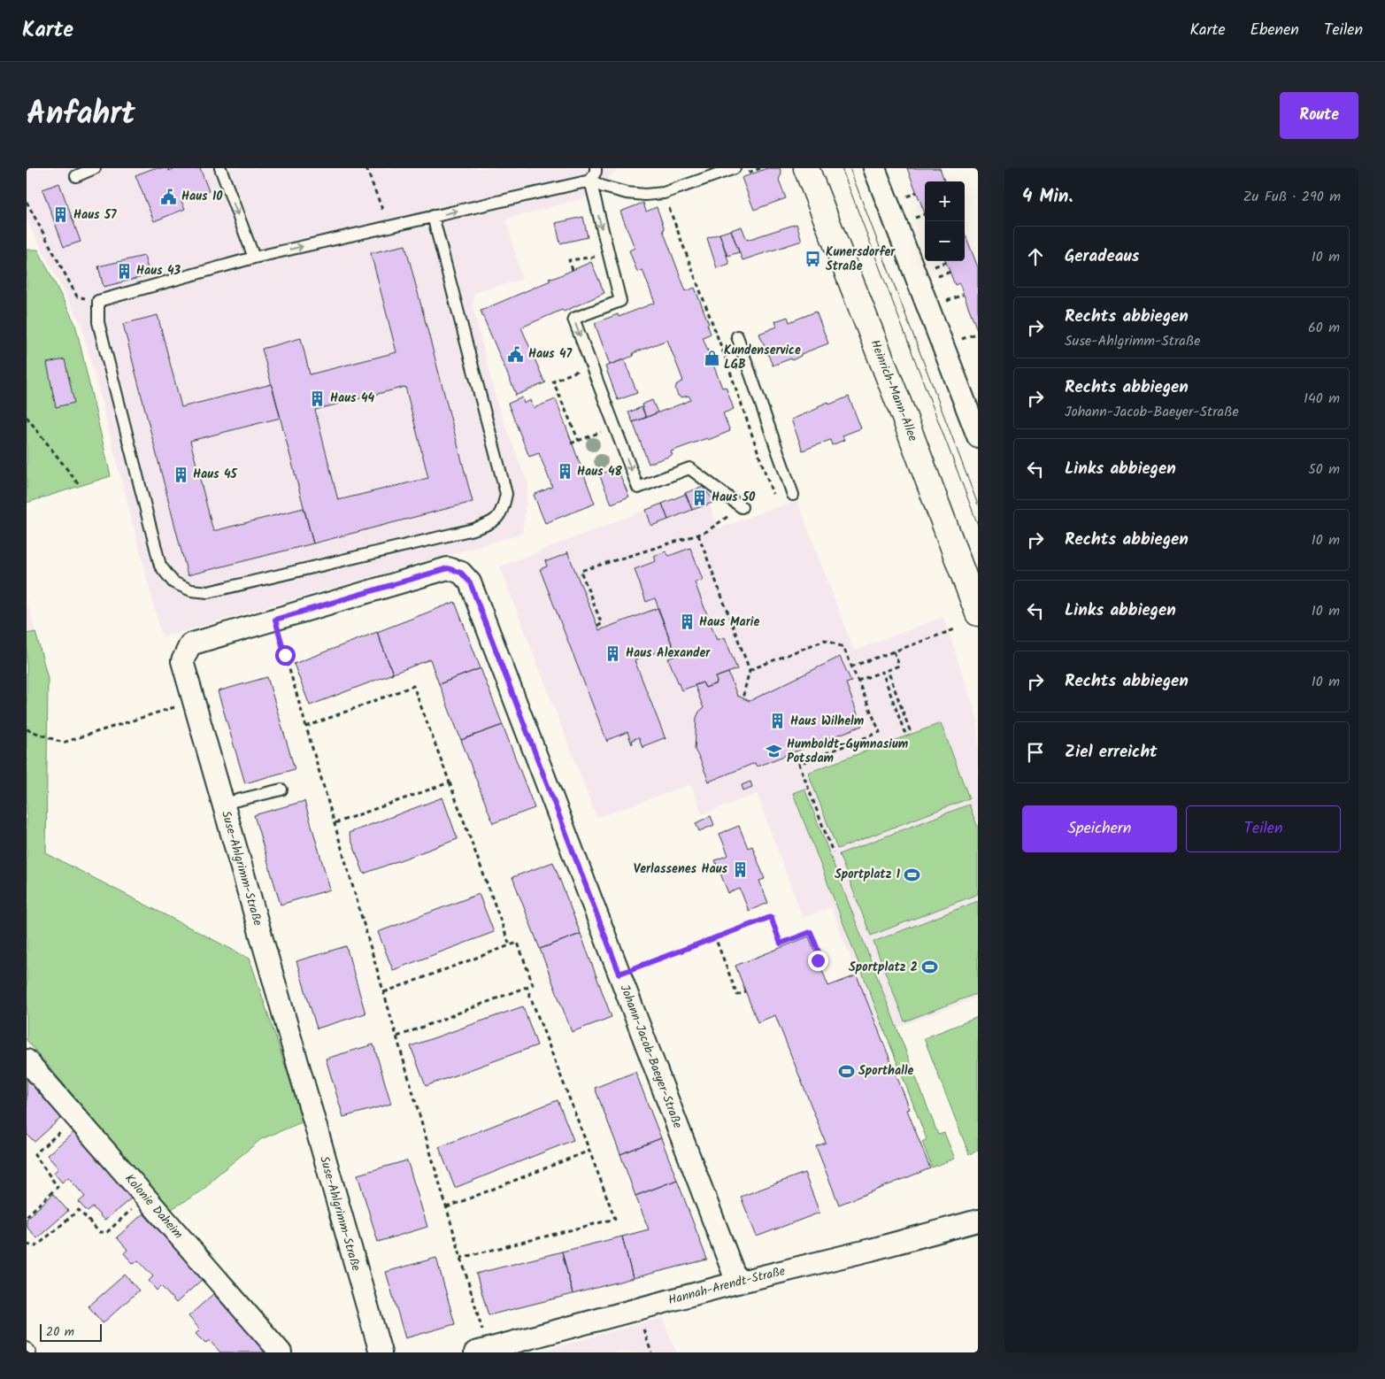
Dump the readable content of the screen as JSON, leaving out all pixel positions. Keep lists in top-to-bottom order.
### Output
{
  "streets": {
    "main road": ["Heinrich-Mann-Allee"],
    "street": [
      "Suse-Ahlgrimm-Straße",
      "Johann-Jacob-Baeyer-Straße",
      "Kolonie Daheim",
      "Hannah-Arendt-Straße"
    ]
  },
  "crossings": [
    ["Suse-Ahlgrimm-Straße", "Johann-Jacob-Baeyer-Straße"],
    ["Johann-Jacob-Baeyer-Straße", "Hannah-Arendt-Straße"]
  ],
  "places": {
    "public building": ["Haus 10", "Haus 47"],
    "building": [
      "Haus 57",
      "Haus 43",
      "Haus 44",
      "Haus 48",
      "Haus 45",
      "Haus 50",
      "Haus Marie",
      "Haus Alexander",
      "Haus Wilhelm",
      "Verlassenes Haus"
    ],
    "bus stop": ["Kunersdorfer Straße"],
    "shop": ["Kundenservice LGB"],
    "school or university": ["Humboldt-Gymnasium Potsdam"],
    "sports": ["Sportplatz 1", "Sportplatz 2", "Sporthalle"]
  },
  "scale_bar": "20 m",
  "page": {
    "header": "Karte",
    "nav": ["Karte", "Ebenen", "Teilen"],
    "title": "Anfahrt",
    "buttons": [
      "Route",
      ["Speichern", "Teilen"]
    ],
    "heading": ["4 Min.", "Zu Fuß · 290 m"],
    "map_buttons": ["+", "−"],
    "list": [
      ["Geradeaus", "10 m"],
      ["Rechts abbiegen", "Suse-Ahlgrimm-Straße", "60 m"],
      ["Rechts abbiegen", "Johann-Jacob-Baeyer-Straße", "140 m"],
      ["Links abbiegen", "50 m"],
      ["Rechts abbiegen", "10 m"],
      ["Links abbiegen", "10 m"],
      ["Rechts abbiegen", "10 m"],
      "Ziel erreicht"
    ],
    "scale": "20 m"
  }
}
